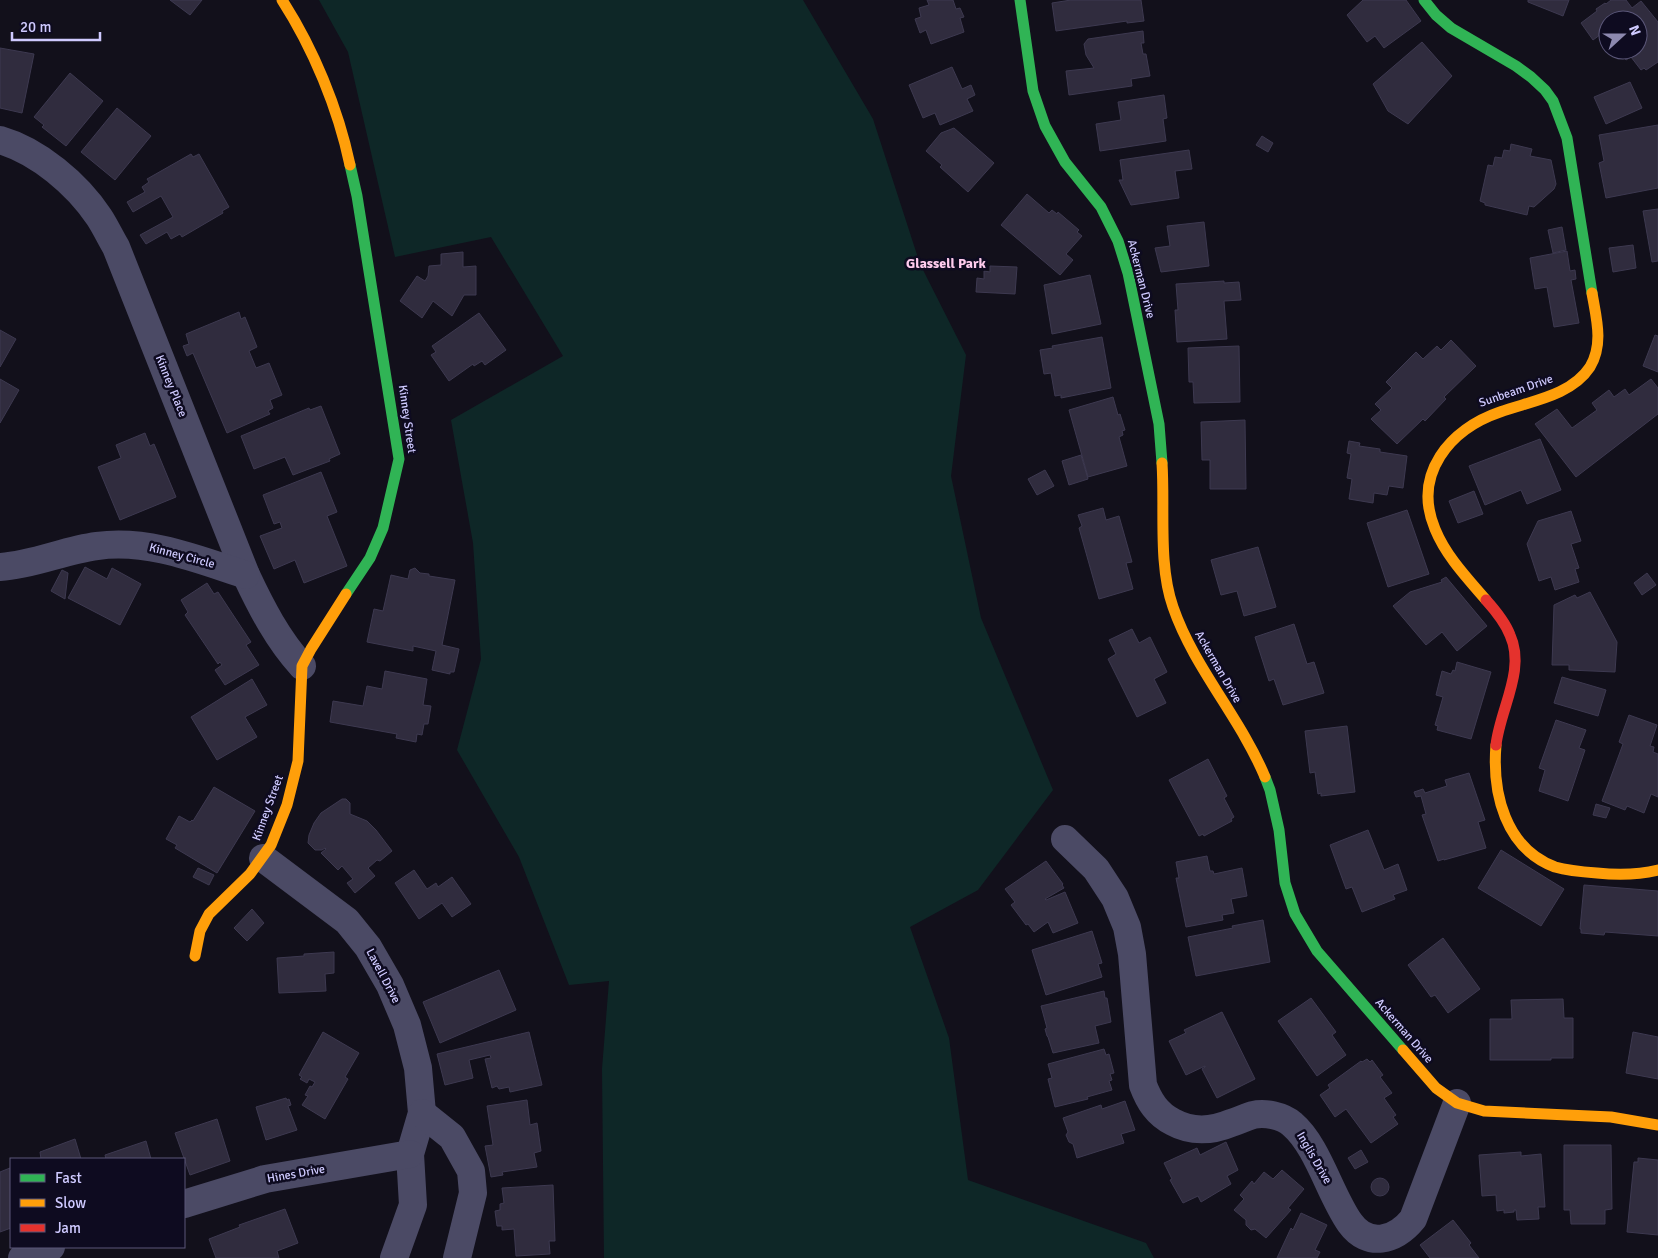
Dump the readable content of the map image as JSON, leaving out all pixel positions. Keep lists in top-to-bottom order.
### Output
{
  "streets": {
    "street": [
      "Ackerman Drive",
      "Kinney Place",
      "Sunbeam Drive",
      "Kinney Street",
      "Kinney Circle",
      "Lavell Drive",
      "Inglis Drive",
      "Hines Drive"
    ]
  },
  "crossings": [
    ["Ackerman Drive", "Inglis Drive"],
    ["Kinney Place", "Kinney Street"],
    ["Kinney Place", "Kinney Circle"],
    ["Kinney Street", "Lavell Drive"],
    ["Lavell Drive", "Hines Drive"]
  ],
  "districts": ["Glassell Park"],
  "legend": ["Fast", "Slow", "Jam"],
  "scale_bar": "20 m",
  "north": "right"
}
